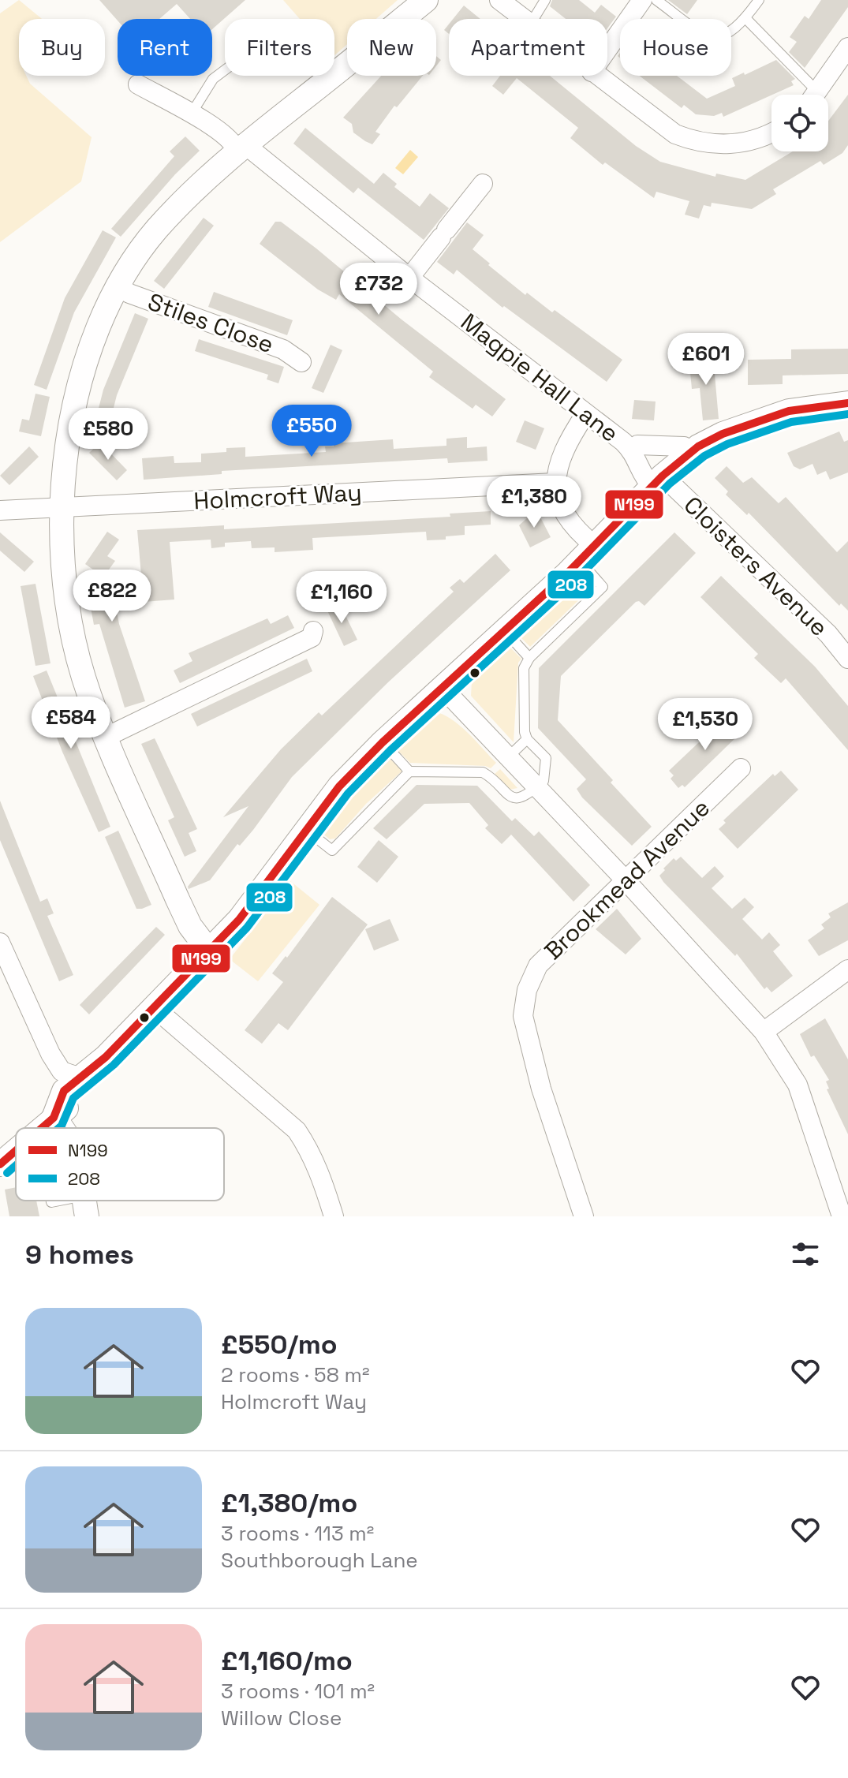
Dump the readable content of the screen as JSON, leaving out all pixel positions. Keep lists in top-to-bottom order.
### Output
{
  "streets": {
    "street": [
      "Stiles Close",
      "Magpie Hall Lane",
      "Holmcroft Way",
      "Cloisters Avenue",
      "Brookmead Avenue"
    ]
  },
  "crossings": [
    ["Magpie Hall Lane", "Cloisters Avenue"]
  ],
  "lines": ["transit line N199", "transit line 208"],
  "legend": ["N199", "208"],
  "page": {
    "chip": [
      "Buy",
      "Rent",
      "Filters",
      "New",
      "Apartment",
      "House"
    ],
    "price": [
      "£732",
      "£601",
      "£550",
      "£580",
      "£1,380",
      "£822",
      "£1,160",
      "£584",
      "£1,530"
    ],
    "heading": "9 homes",
    "list": [
      {
        "name": "£550/mo",
        "note": "2 rooms · 58 m² · Holmcroft Way"
      },
      {
        "name": "£1,380/mo",
        "note": "3 rooms · 113 m² · Southborough Lane"
      },
      {
        "name": "£1,160/mo",
        "note": "3 rooms · 101 m² · Willow Close"
      }
    ]
  }
}
